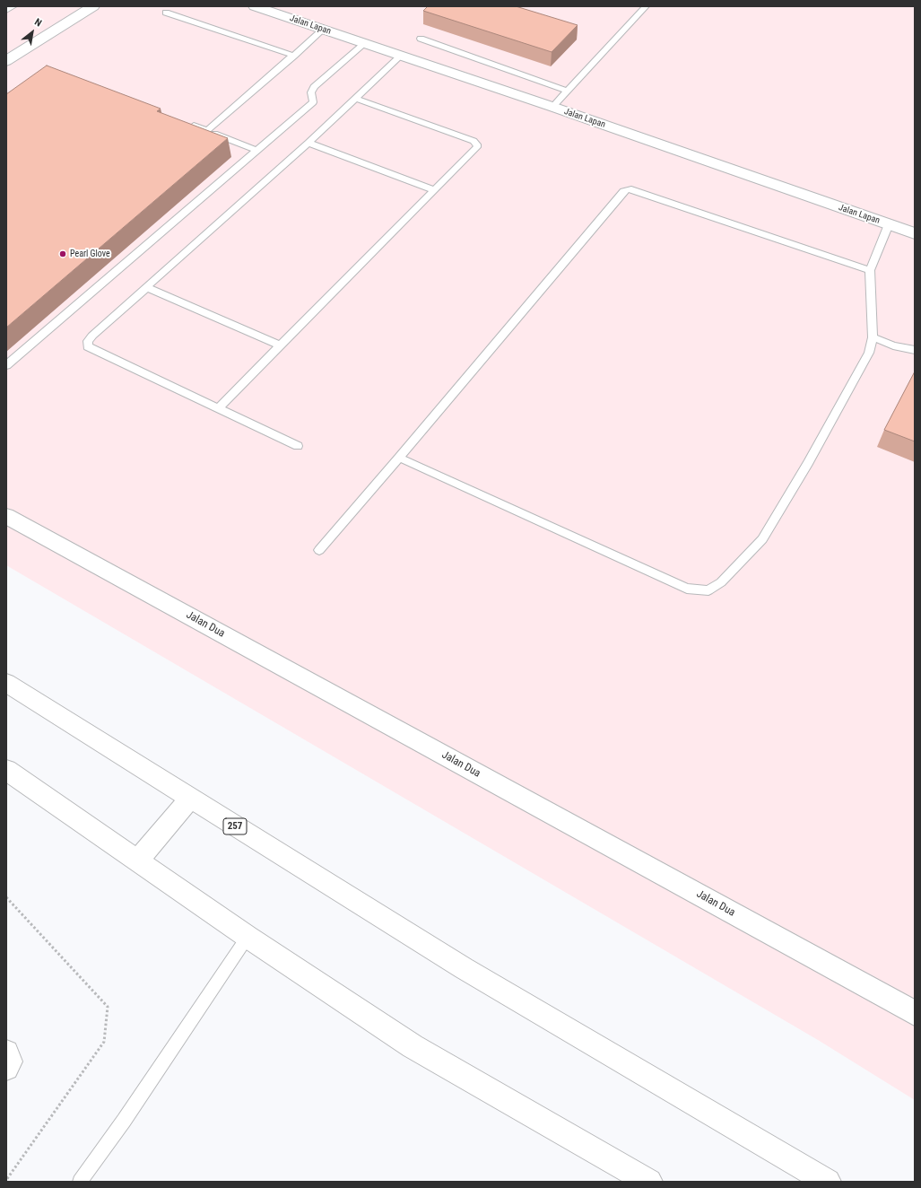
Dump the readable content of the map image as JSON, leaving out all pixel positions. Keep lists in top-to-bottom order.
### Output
{
  "streets": {
    "main road": ["Jalan Lapan", "Jalan Dua", "257"]
  },
  "places": ["Pearl Glove"],
  "north": "top right"
}
